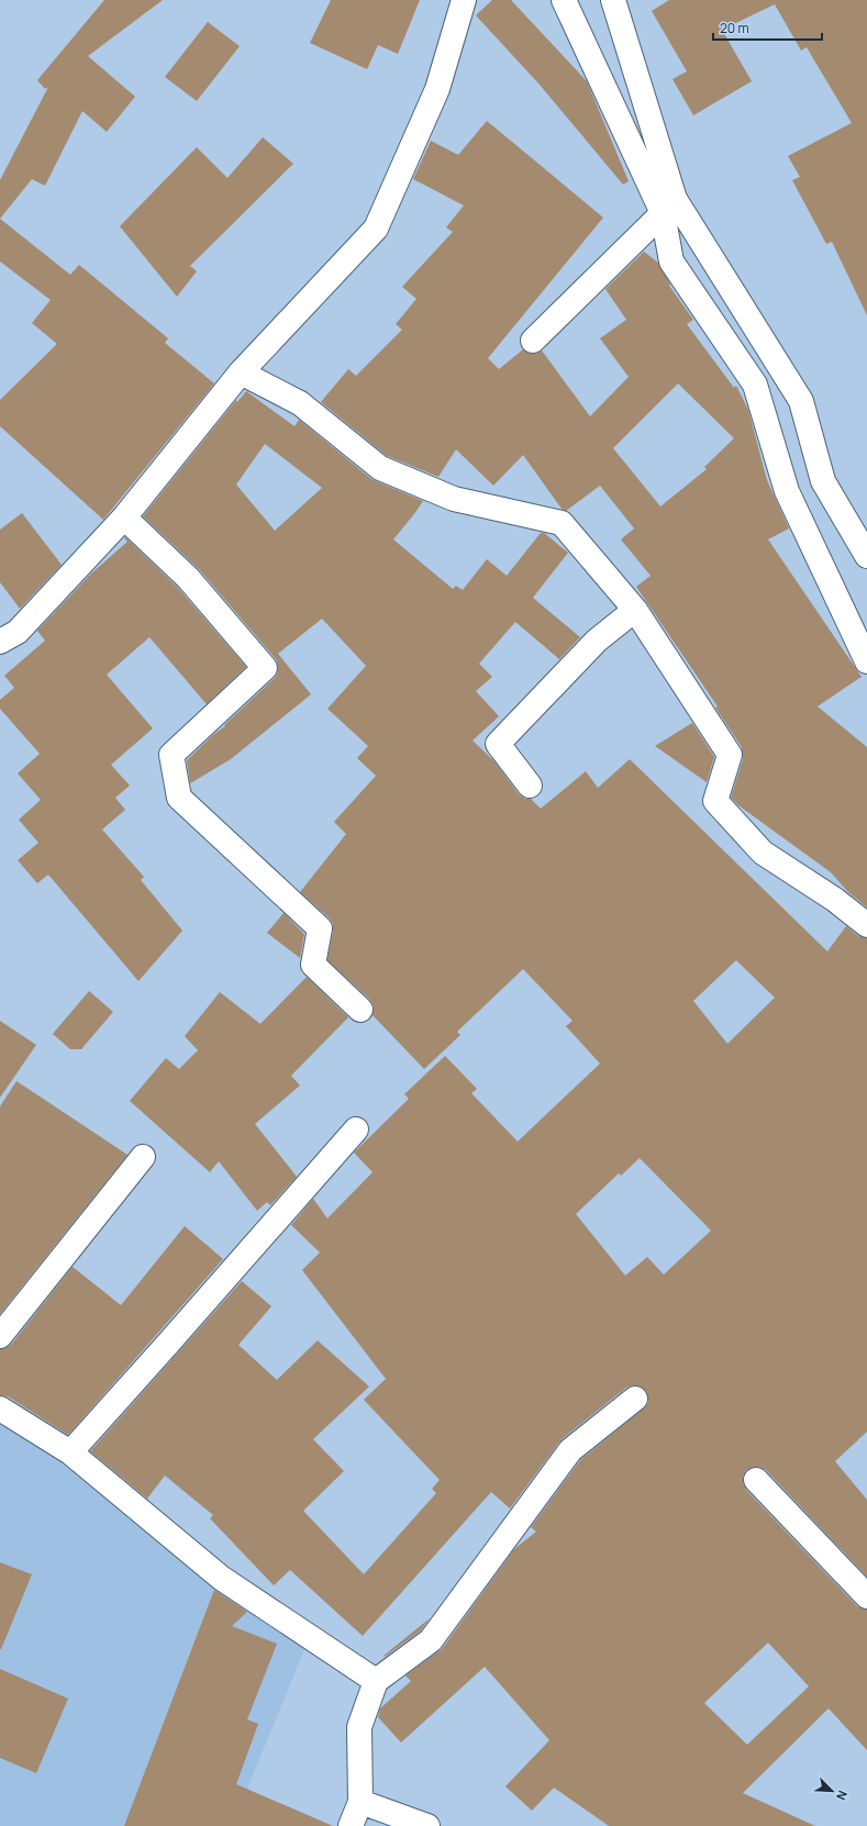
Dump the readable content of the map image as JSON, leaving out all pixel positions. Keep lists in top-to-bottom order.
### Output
{
  "scale_bar": "20 m",
  "north": "bottom right"
}
